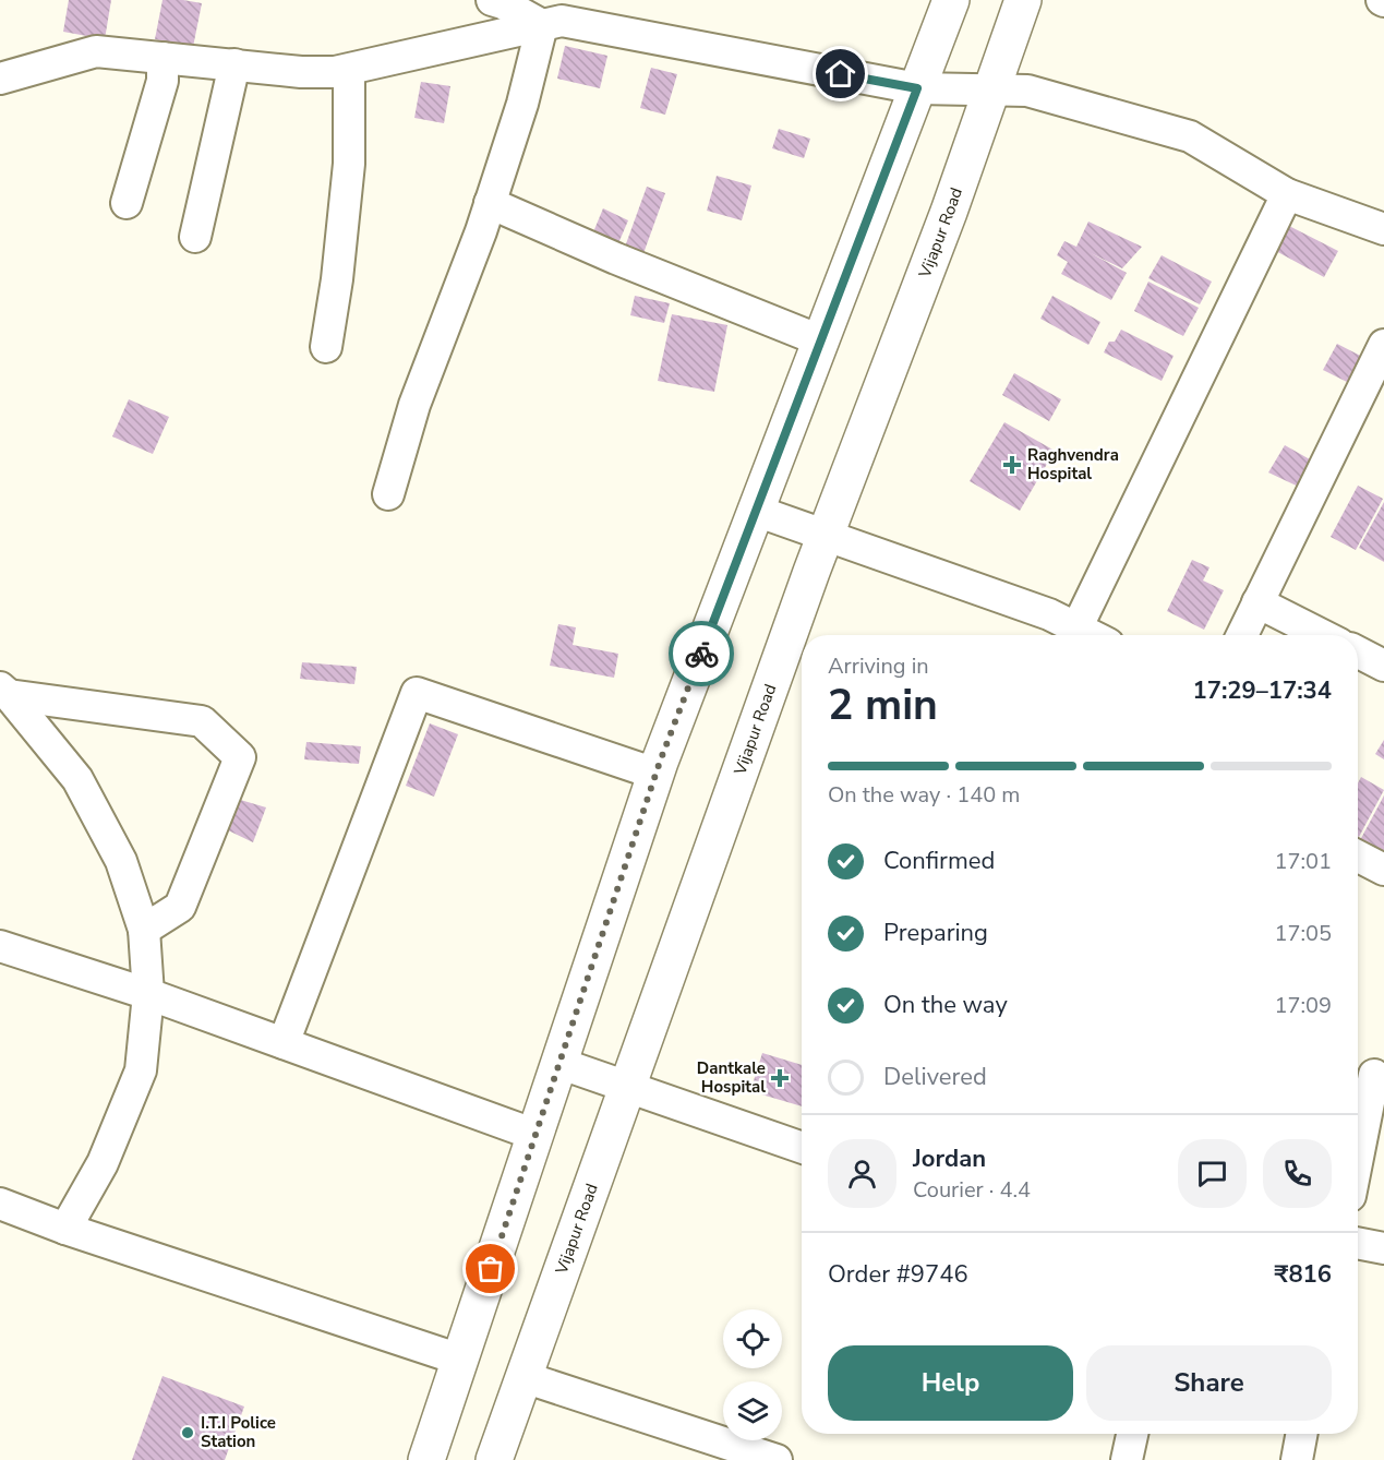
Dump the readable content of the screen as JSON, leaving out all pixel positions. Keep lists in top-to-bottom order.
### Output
{
  "streets": {
    "main road": ["Vijapur Road"]
  },
  "places": {
    "health": ["Raghvendra Hospital", "Dantkale Hospital"],
    "other": ["I.T.I Police Station"]
  },
  "page": {
    "heading": ["2 min", "Arriving in", "17:29–17:34"],
    "panel": [
      "Jordan",
      "Courier · 4.4",
      "Order #9746",
      "₹816"
    ],
    "bar": "On the way · 140 m",
    "list": [
      ["Confirmed", "17:01"],
      ["Preparing", "17:05"],
      ["On the way", "17:09"],
      "Delivered"
    ],
    "buttons": ["Help", "Share"]
  }
}
